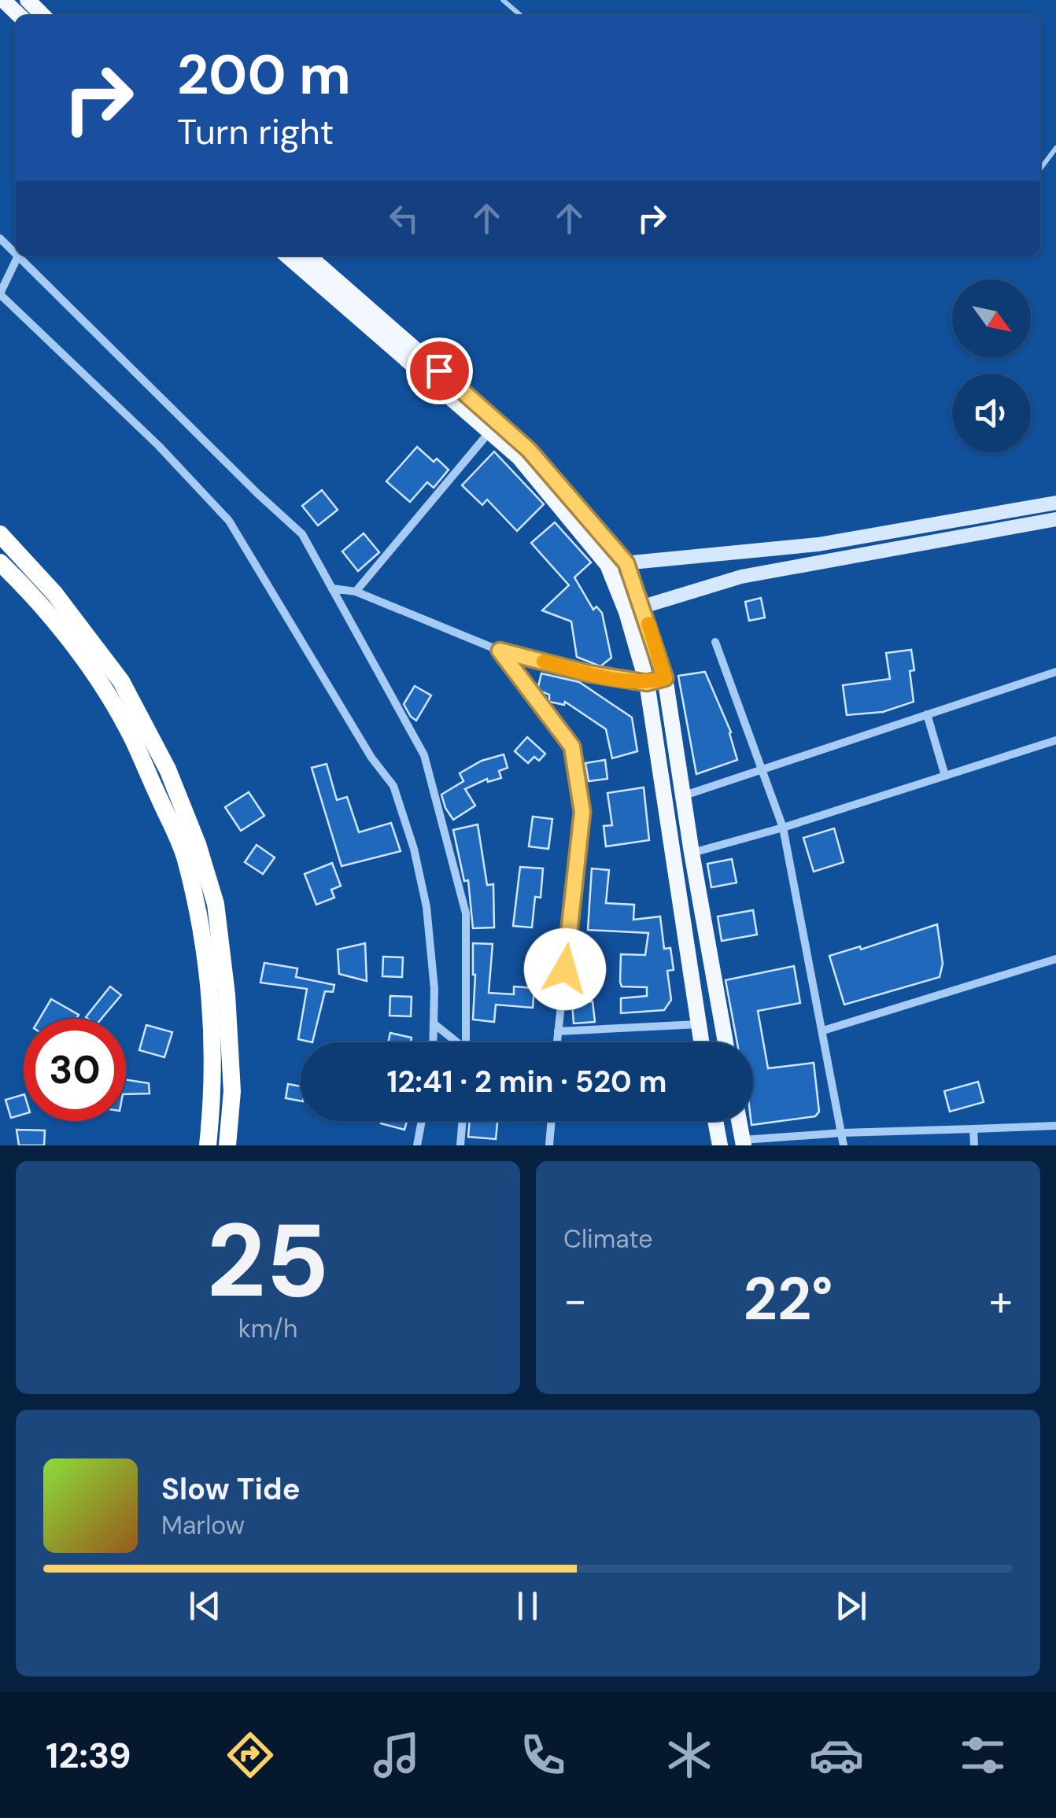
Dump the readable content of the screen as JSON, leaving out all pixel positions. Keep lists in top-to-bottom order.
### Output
{
  "north": "bottom right",
  "page": {
    "turn": ["200 m", "Turn right"],
    "limit": "30",
    "trip": "12:41 · 2 min · 520 m",
    "tile": [
      ["25", "km/h"],
      "Climate"
    ],
    "heat": ["−", "22°", "+"],
    "song": ["Slow Tide", "Marlow"],
    "tabs": "12:39"
  }
}
